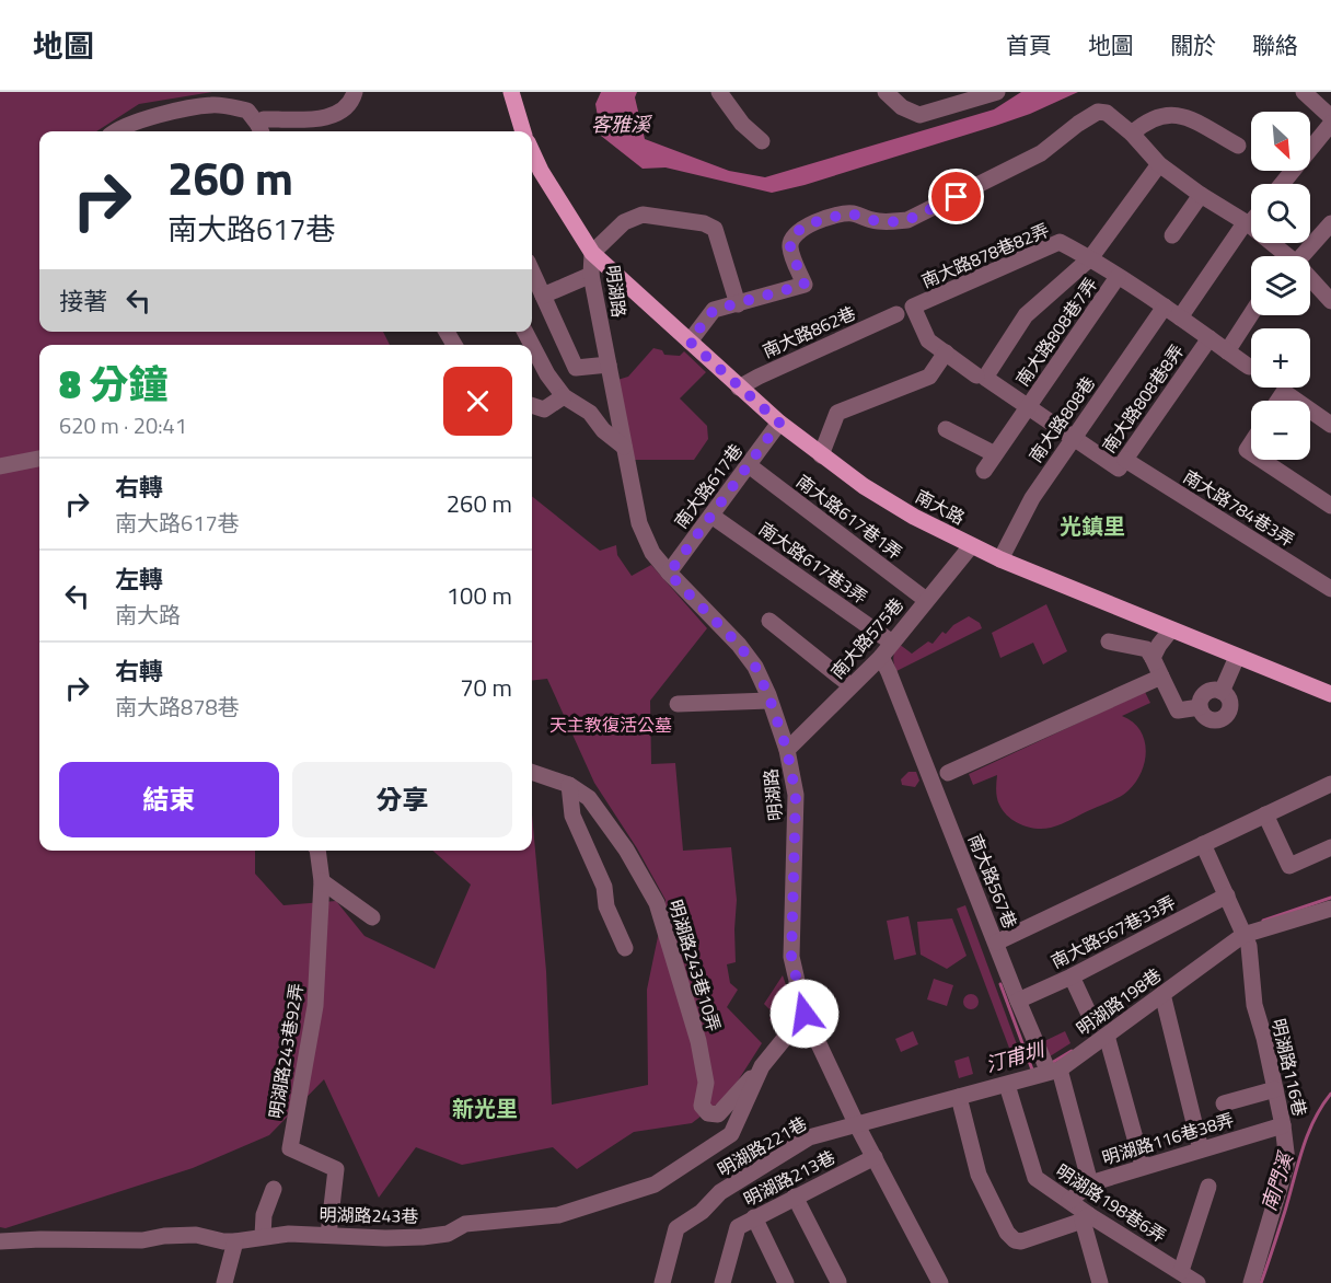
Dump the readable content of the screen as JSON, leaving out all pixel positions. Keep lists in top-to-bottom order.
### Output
{
  "streets": {
    "main road": ["明湖路", "南大路"],
    "street": [
      "南大路878巷82弄",
      "南大路862巷",
      "南大路808巷7弄",
      "南大路808巷8弄",
      "南大路808巷",
      "南大路617巷",
      "南大路784巷3弄",
      "南大路617巷1弄",
      "南大路617巷3弄",
      "南大路575巷",
      "南大路567巷",
      "南大路567巷33弄",
      "明湖路243巷10弄",
      "明湖路198巷",
      "明湖路243巷92弄",
      "明湖路116巷",
      "明湖路116巷38弄",
      "明湖路221巷",
      "明湖路213巷",
      "明湖路198巷6弄",
      "明湖路243巷"
    ]
  },
  "crossings": [
    ["南大路878巷82弄", "南大路808巷7弄"],
    ["明湖路", "南大路617巷"],
    ["明湖路", "南大路"],
    ["明湖路", "南大路575巷"],
    ["明湖路", "明湖路198巷"],
    ["明湖路", "明湖路221巷"],
    ["明湖路", "明湖路213巷"],
    ["明湖路", "明湖路243巷"],
    ["南大路862巷", "南大路"],
    ["南大路808巷7弄", "南大路808巷8弄"],
    ["南大路808巷7弄", "南大路808巷"],
    ["南大路808巷8弄", "南大路808巷"],
    ["南大路808巷8弄", "南大路784巷3弄"],
    ["南大路808巷", "南大路"],
    ["南大路617巷", "南大路"],
    ["南大路617巷", "南大路617巷1弄"],
    ["南大路617巷", "南大路617巷3弄"],
    ["南大路", "南大路575巷"],
    ["南大路617巷1弄", "南大路575巷"],
    ["南大路617巷3弄", "南大路575巷"],
    ["南大路575巷", "南大路567巷"],
    ["明湖路243巷10弄", "明湖路243巷"],
    ["明湖路198巷", "明湖路116巷"],
    ["明湖路198巷", "明湖路221巷"],
    ["明湖路198巷", "明湖路198巷6弄"],
    ["明湖路243巷92弄", "明湖路243巷"],
    ["明湖路116巷", "明湖路116巷38弄"],
    ["明湖路116巷38弄", "明湖路198巷6弄"]
  ],
  "districts": ["光鎮里", "新光里"],
  "water": ["客雅溪", "汀甫圳", "南門溪"],
  "parks": ["天主教復活公墓"],
  "north": "bottom right",
  "page": {
    "header": "地圖",
    "nav": [
      "首頁",
      "地圖",
      "關於",
      "聯絡"
    ],
    "map_buttons": ["+", "−"],
    "turn": ["260 m", "南大路617巷"],
    "then": "接著",
    "heading": ["8 分鐘", "620 m · 20:41"],
    "list": [
      {
        "name": "右轉",
        "note": "南大路617巷",
        "value": "260 m"
      },
      {
        "name": "左轉",
        "note": "南大路",
        "value": "100 m"
      },
      {
        "name": "右轉",
        "note": "南大路878巷",
        "value": "70 m"
      }
    ],
    "buttons": ["結束", "分享"]
  }
}
